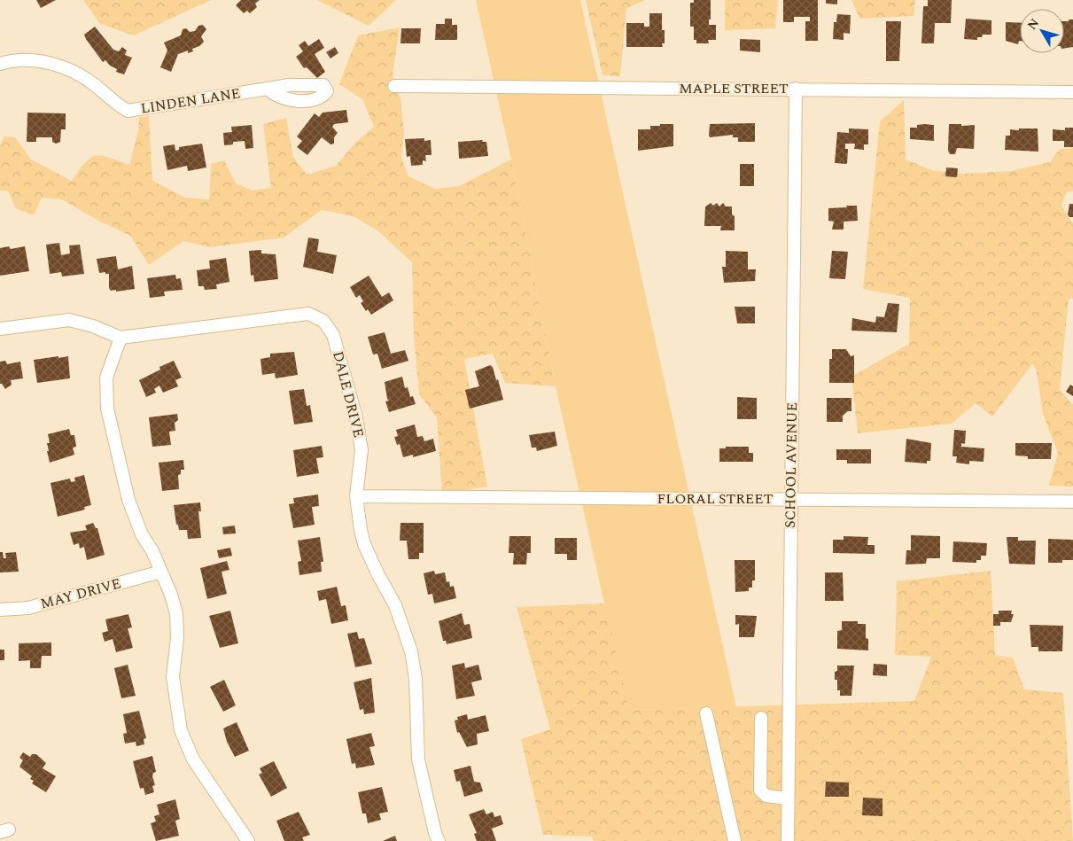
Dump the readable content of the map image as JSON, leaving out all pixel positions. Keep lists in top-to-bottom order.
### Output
{
  "streets": {
    "street": [
      "MAPLE STREET",
      "LINDEN LANE",
      "DALE DRIVE",
      "SCHOOL AVENUE",
      "FLORAL STREET",
      "MAY DRIVE"
    ]
  },
  "crossings": [
    ["MAPLE STREET", "SCHOOL AVENUE"],
    ["DALE DRIVE", "FLORAL STREET"],
    ["SCHOOL AVENUE", "FLORAL STREET"]
  ],
  "north": "top left"
}
